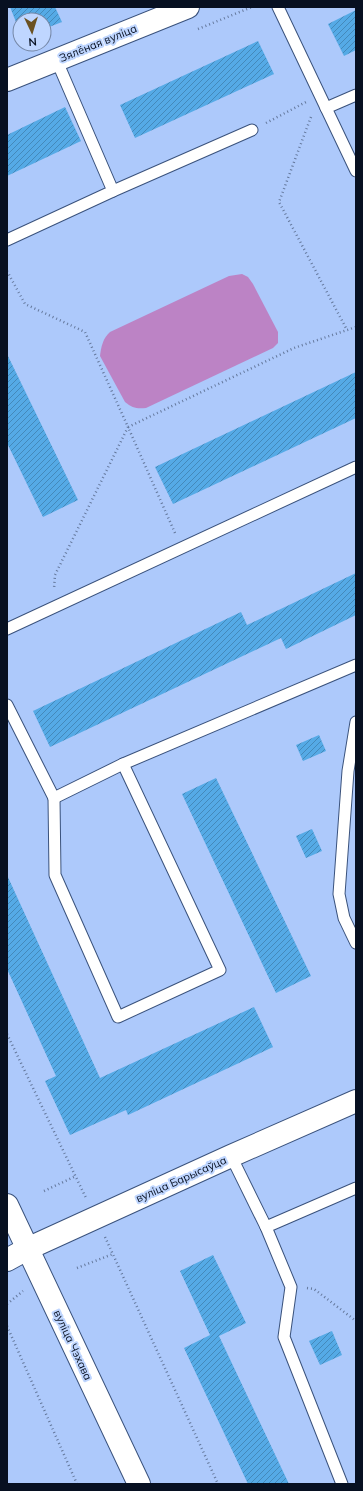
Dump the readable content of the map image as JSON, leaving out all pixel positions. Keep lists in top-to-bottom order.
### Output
{
  "streets": {
    "main road": ["Зялёная вуліца", "вуліца Барысаўца", "вуліца Чэхава"]
  },
  "crossings": [
    ["вуліца Барысаўца", "вуліца Чэхава"]
  ],
  "north": "bottom"
}
